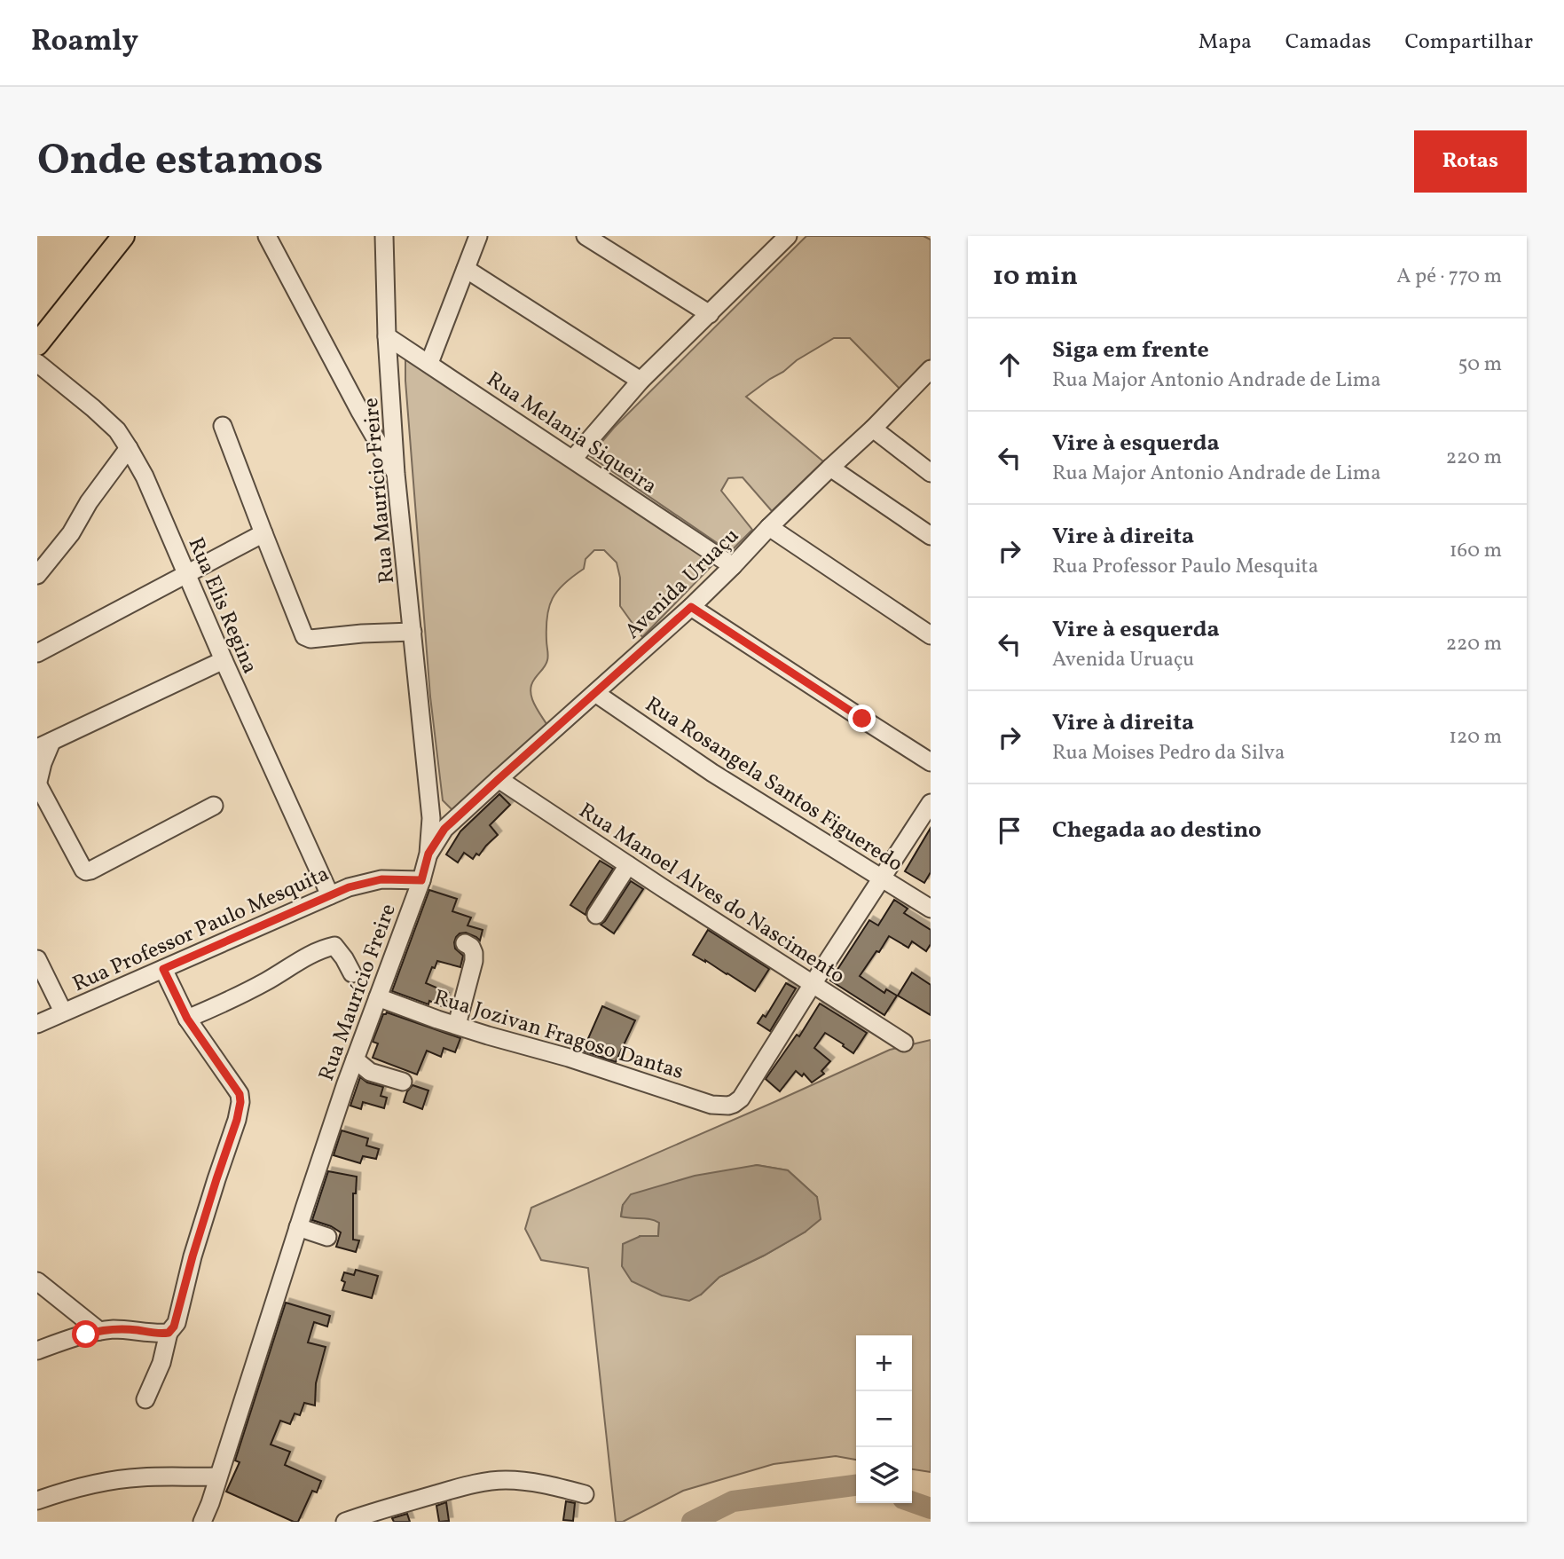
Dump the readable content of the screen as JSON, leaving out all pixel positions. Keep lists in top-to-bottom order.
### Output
{
  "streets": {
    "street": [
      "Rua Melania Siqueira",
      "Rua Maurício Freire",
      "Avenida Uruaçu",
      "Rua Elis Regina",
      "Rua Rosangela Santos Figueredo",
      "Rua Manoel Alves do Nascimento",
      "Rua Professor Paulo Mesquita",
      "Rua Jozivan Fragoso Dantas"
    ]
  },
  "crossings": [
    ["Rua Melania Siqueira", "Rua Maurício Freire"],
    ["Rua Melania Siqueira", "Avenida Uruaçu"],
    ["Rua Maurício Freire", "Avenida Uruaçu"],
    ["Rua Maurício Freire", "Rua Professor Paulo Mesquita"],
    ["Rua Maurício Freire", "Rua Jozivan Fragoso Dantas"],
    ["Avenida Uruaçu", "Rua Rosangela Santos Figueredo"],
    ["Avenida Uruaçu", "Rua Manoel Alves do Nascimento"],
    ["Rua Elis Regina", "Rua Professor Paulo Mesquita"],
    ["Rua Manoel Alves do Nascimento", "Rua Jozivan Fragoso Dantas"]
  ],
  "page": {
    "header": "Roamly",
    "nav": ["Mapa", "Camadas", "Compartilhar"],
    "buttons": "Rotas",
    "title": "Onde estamos",
    "heading": ["10 min", "A pé · 770 m"],
    "list": [
      ["Siga em frente", "Rua Major Antonio Andrade de Lima", "50 m"],
      ["Vire à esquerda", "Rua Major Antonio Andrade de Lima", "220 m"],
      ["Vire à direita", "Rua Professor Paulo Mesquita", "160 m"],
      ["Vire à esquerda", "Avenida Uruaçu", "220 m"],
      ["Vire à direita", "Rua Moises Pedro da Silva", "120 m"],
      "Chegada ao destino"
    ],
    "map_buttons": ["+", "−"]
  }
}
